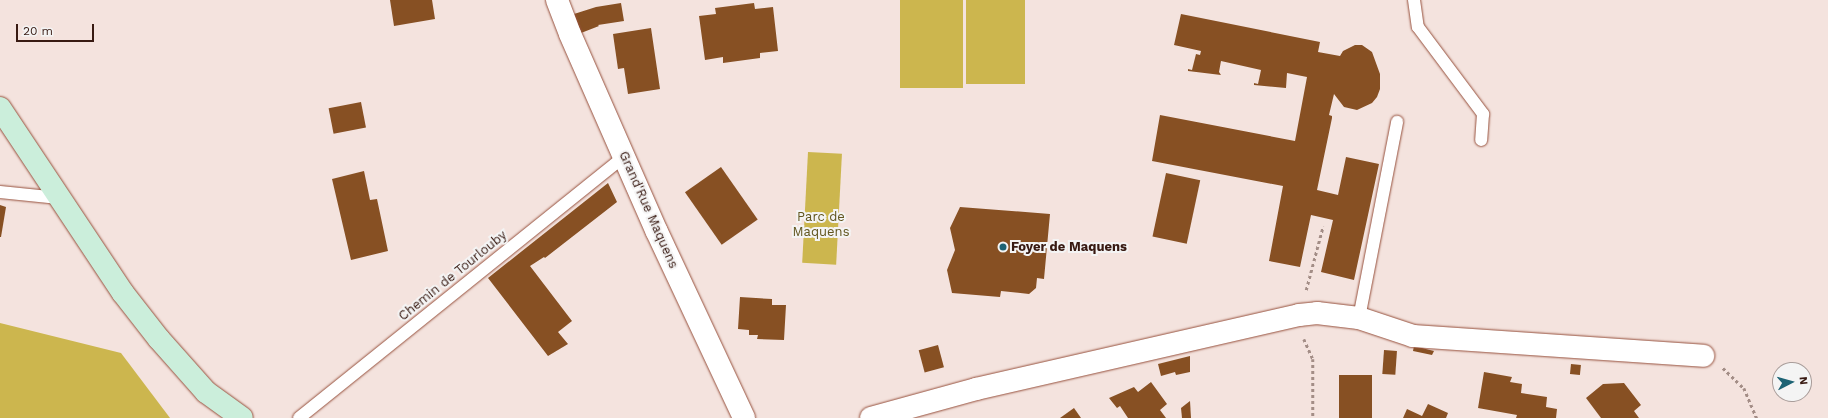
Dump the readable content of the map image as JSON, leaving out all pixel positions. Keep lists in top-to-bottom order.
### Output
{
  "streets": {
    "street": ["Grand'Rue Maquens"],
    "lane": ["Chemin de Tourlouby"]
  },
  "crossings": [
    ["Grand'Rue Maquens", "Chemin de Tourlouby"]
  ],
  "parks": ["Parc de Maquens"],
  "places": ["Foyer de Maquens"],
  "scale_bar": "20 m",
  "north": "right"
}
